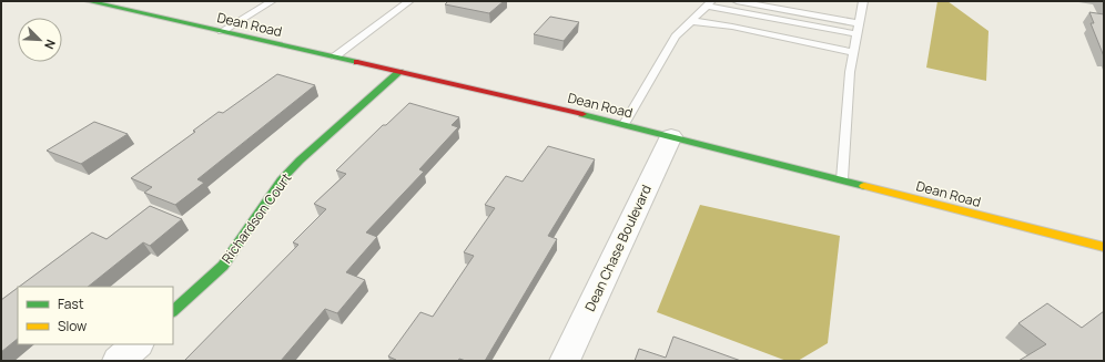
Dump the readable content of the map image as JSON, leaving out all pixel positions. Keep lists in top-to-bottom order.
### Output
{
  "streets": {
    "main road": ["Dean Road", "Richardson Court"],
    "street": ["Dean Chase Boulevard"]
  },
  "crossings": [
    ["Dean Road", "Richardson Court"],
    ["Dean Road", "Dean Chase Boulevard"]
  ],
  "legend": ["Fast", "Slow"],
  "north": "bottom right"
}
